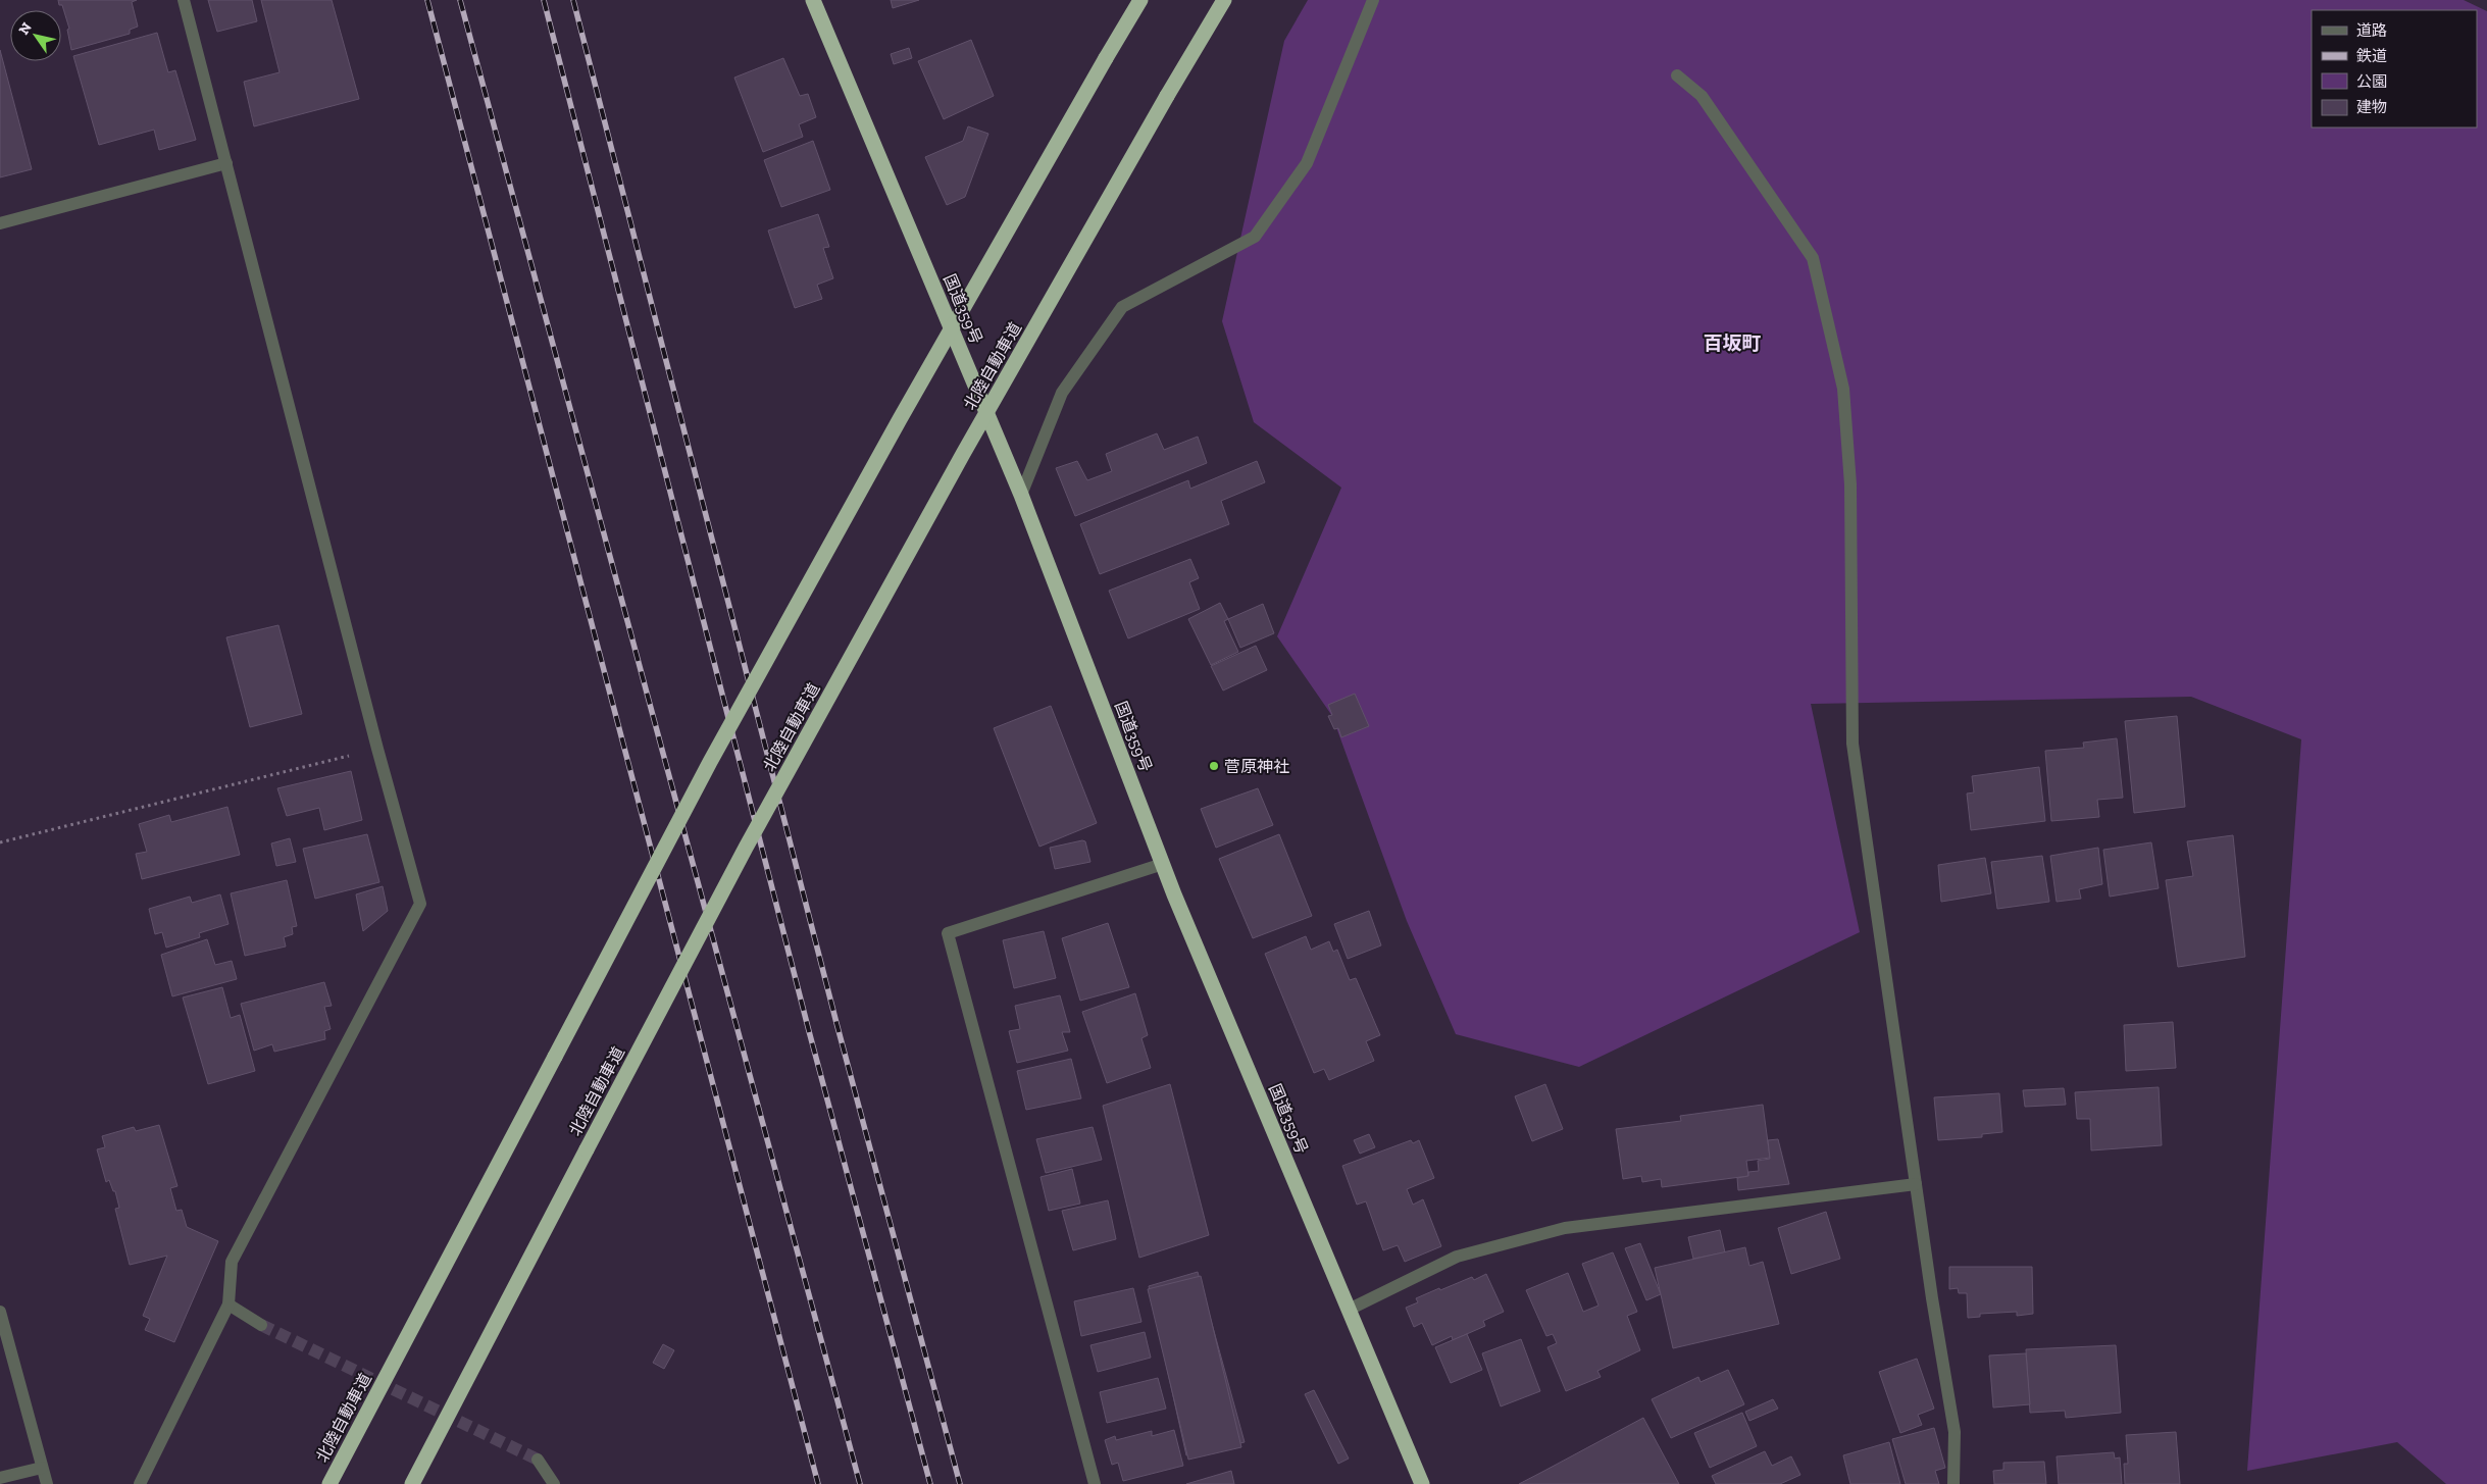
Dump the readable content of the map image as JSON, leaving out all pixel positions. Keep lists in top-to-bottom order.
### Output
{
  "streets": {
    "highway": ["国道359号", "北陸自動車道"]
  },
  "districts": ["百坂町"],
  "places": ["菅原神社"],
  "legend": [
    "道路",
    "鉄道",
    "公園",
    "建物"
  ],
  "north": "top left"
}
